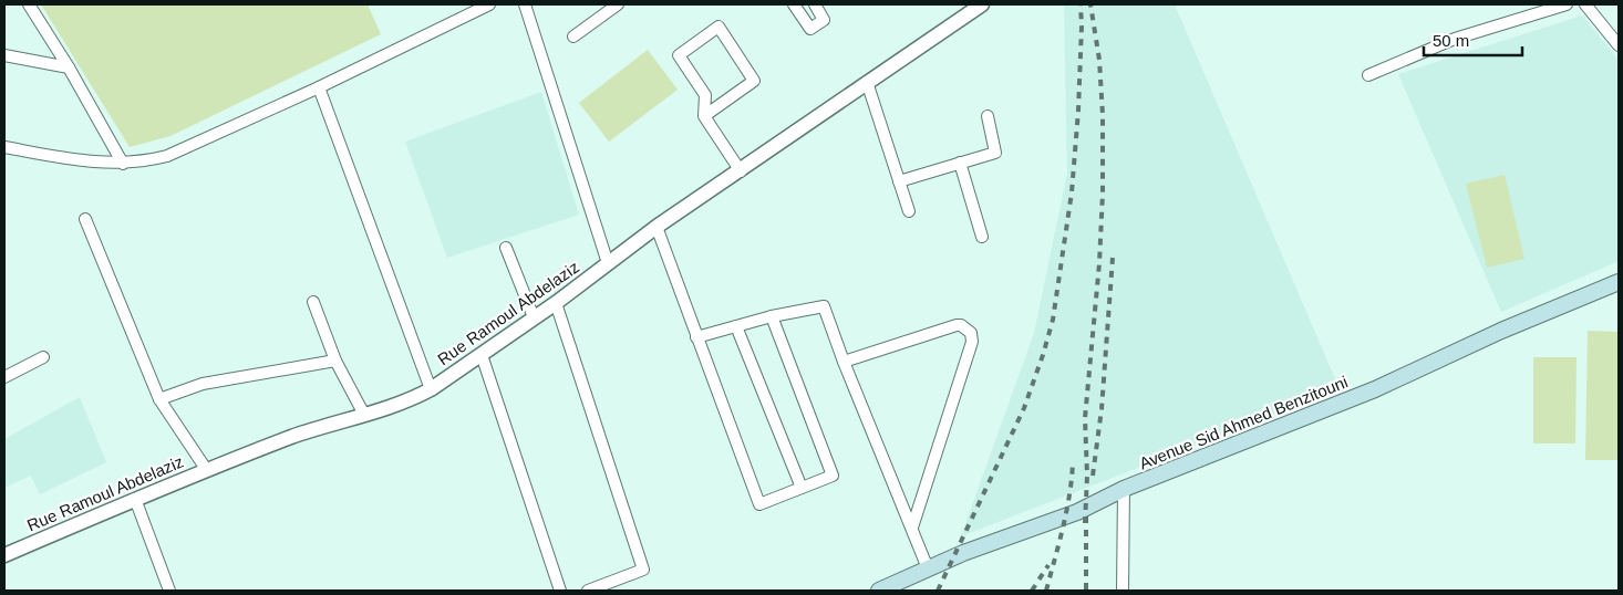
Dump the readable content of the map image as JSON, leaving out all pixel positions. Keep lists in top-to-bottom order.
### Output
{
  "streets": {
    "main road": ["Avenue Sid Ahmed Benzitouni"],
    "street": ["Rue Ramoul Abdelaziz"]
  },
  "scale_bar": "50 m"
}
